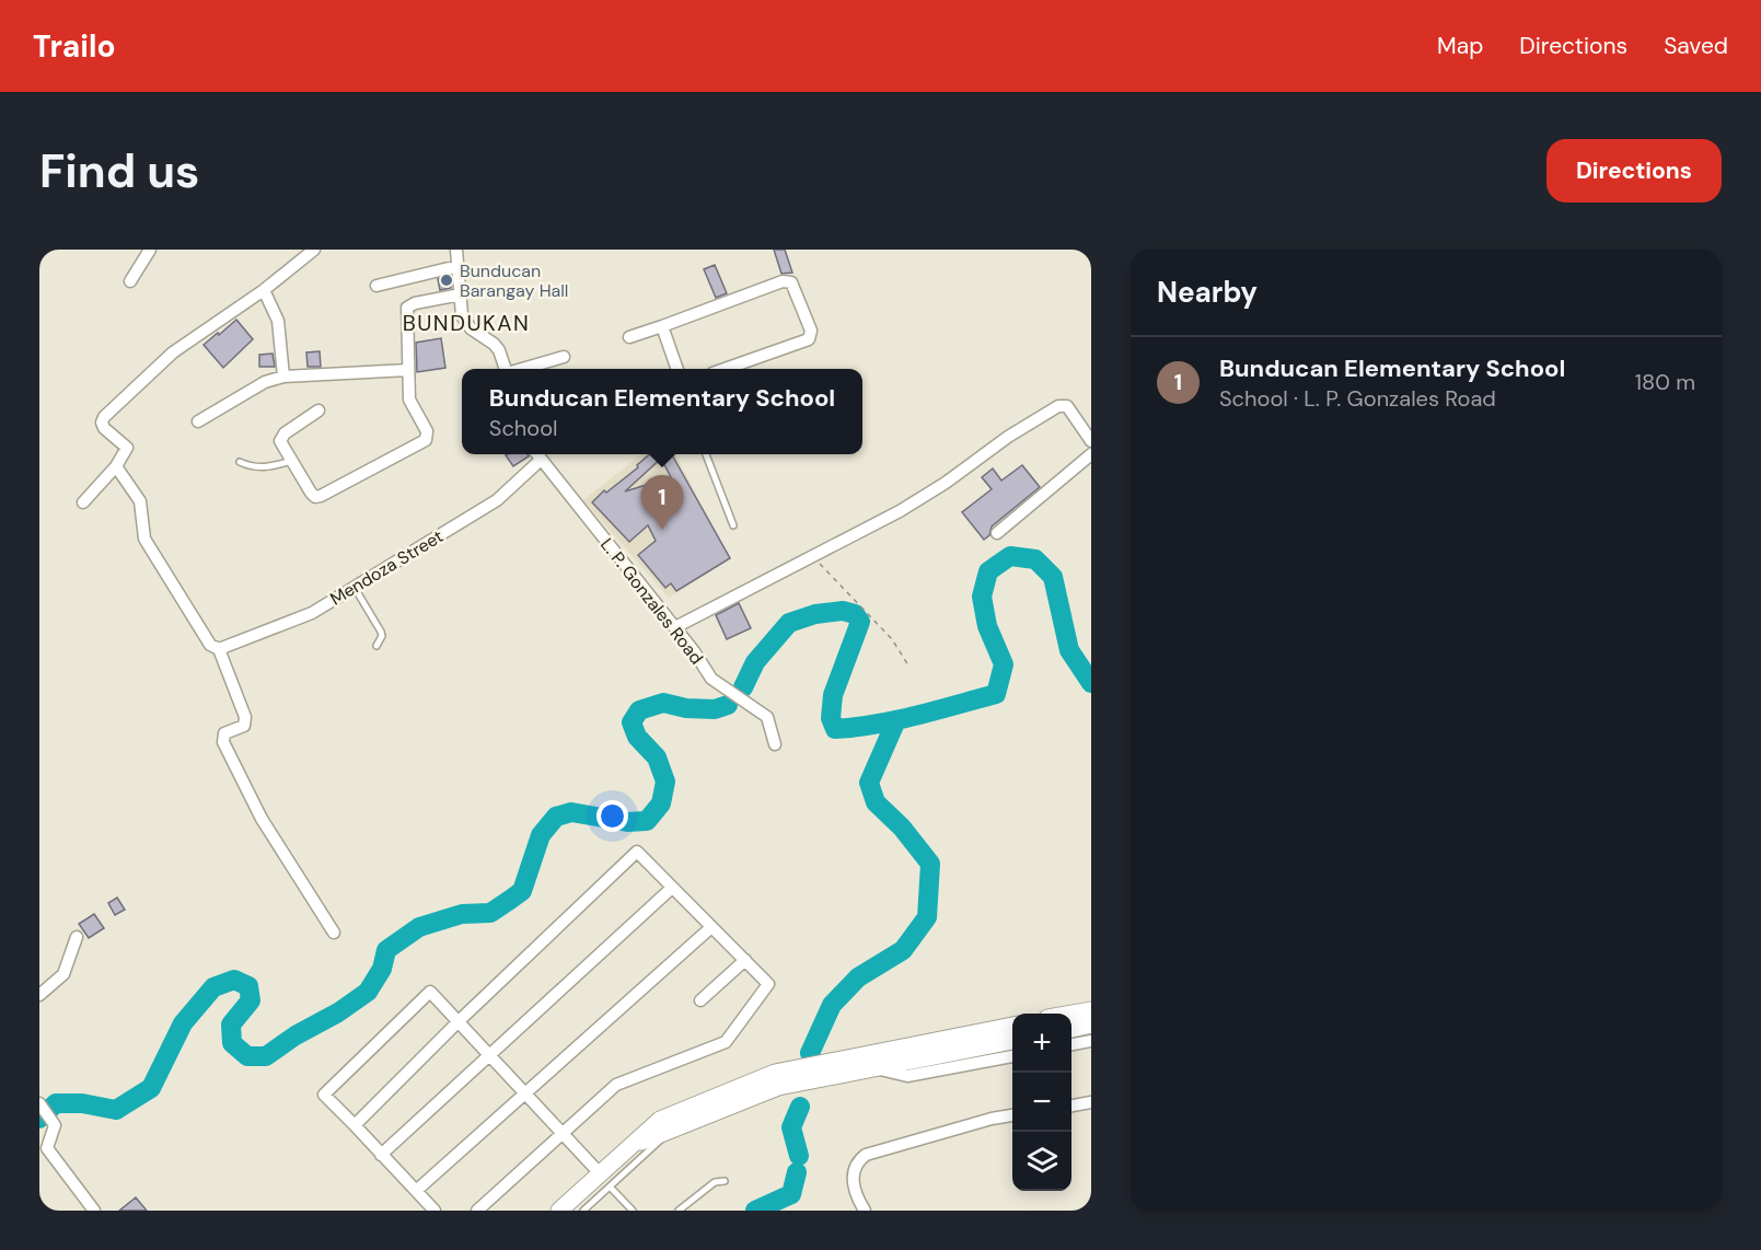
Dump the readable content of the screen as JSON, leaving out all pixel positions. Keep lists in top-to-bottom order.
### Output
{
  "streets": {
    "street": ["Mendoza Street", "L. P. Gonzales Road"]
  },
  "crossings": [
    ["Mendoza Street", "L. P. Gonzales Road"]
  ],
  "districts": ["BUNDUKAN"],
  "places": ["Bunducan Barangay Hall"],
  "page": {
    "header": "Trailo",
    "nav": ["Map", "Directions", "Saved"],
    "buttons": "Directions",
    "title": "Find us",
    "heading": "Nearby",
    "list": [
      {
        "mark": "1",
        "name": "Bunducan Elementary School",
        "note": "School · L. P. Gonzales Road",
        "value": "180 m"
      }
    ],
    "popup": ["Bunducan Elementary School", "School"],
    "pins": "1",
    "map_buttons": ["+", "−"]
  }
}
